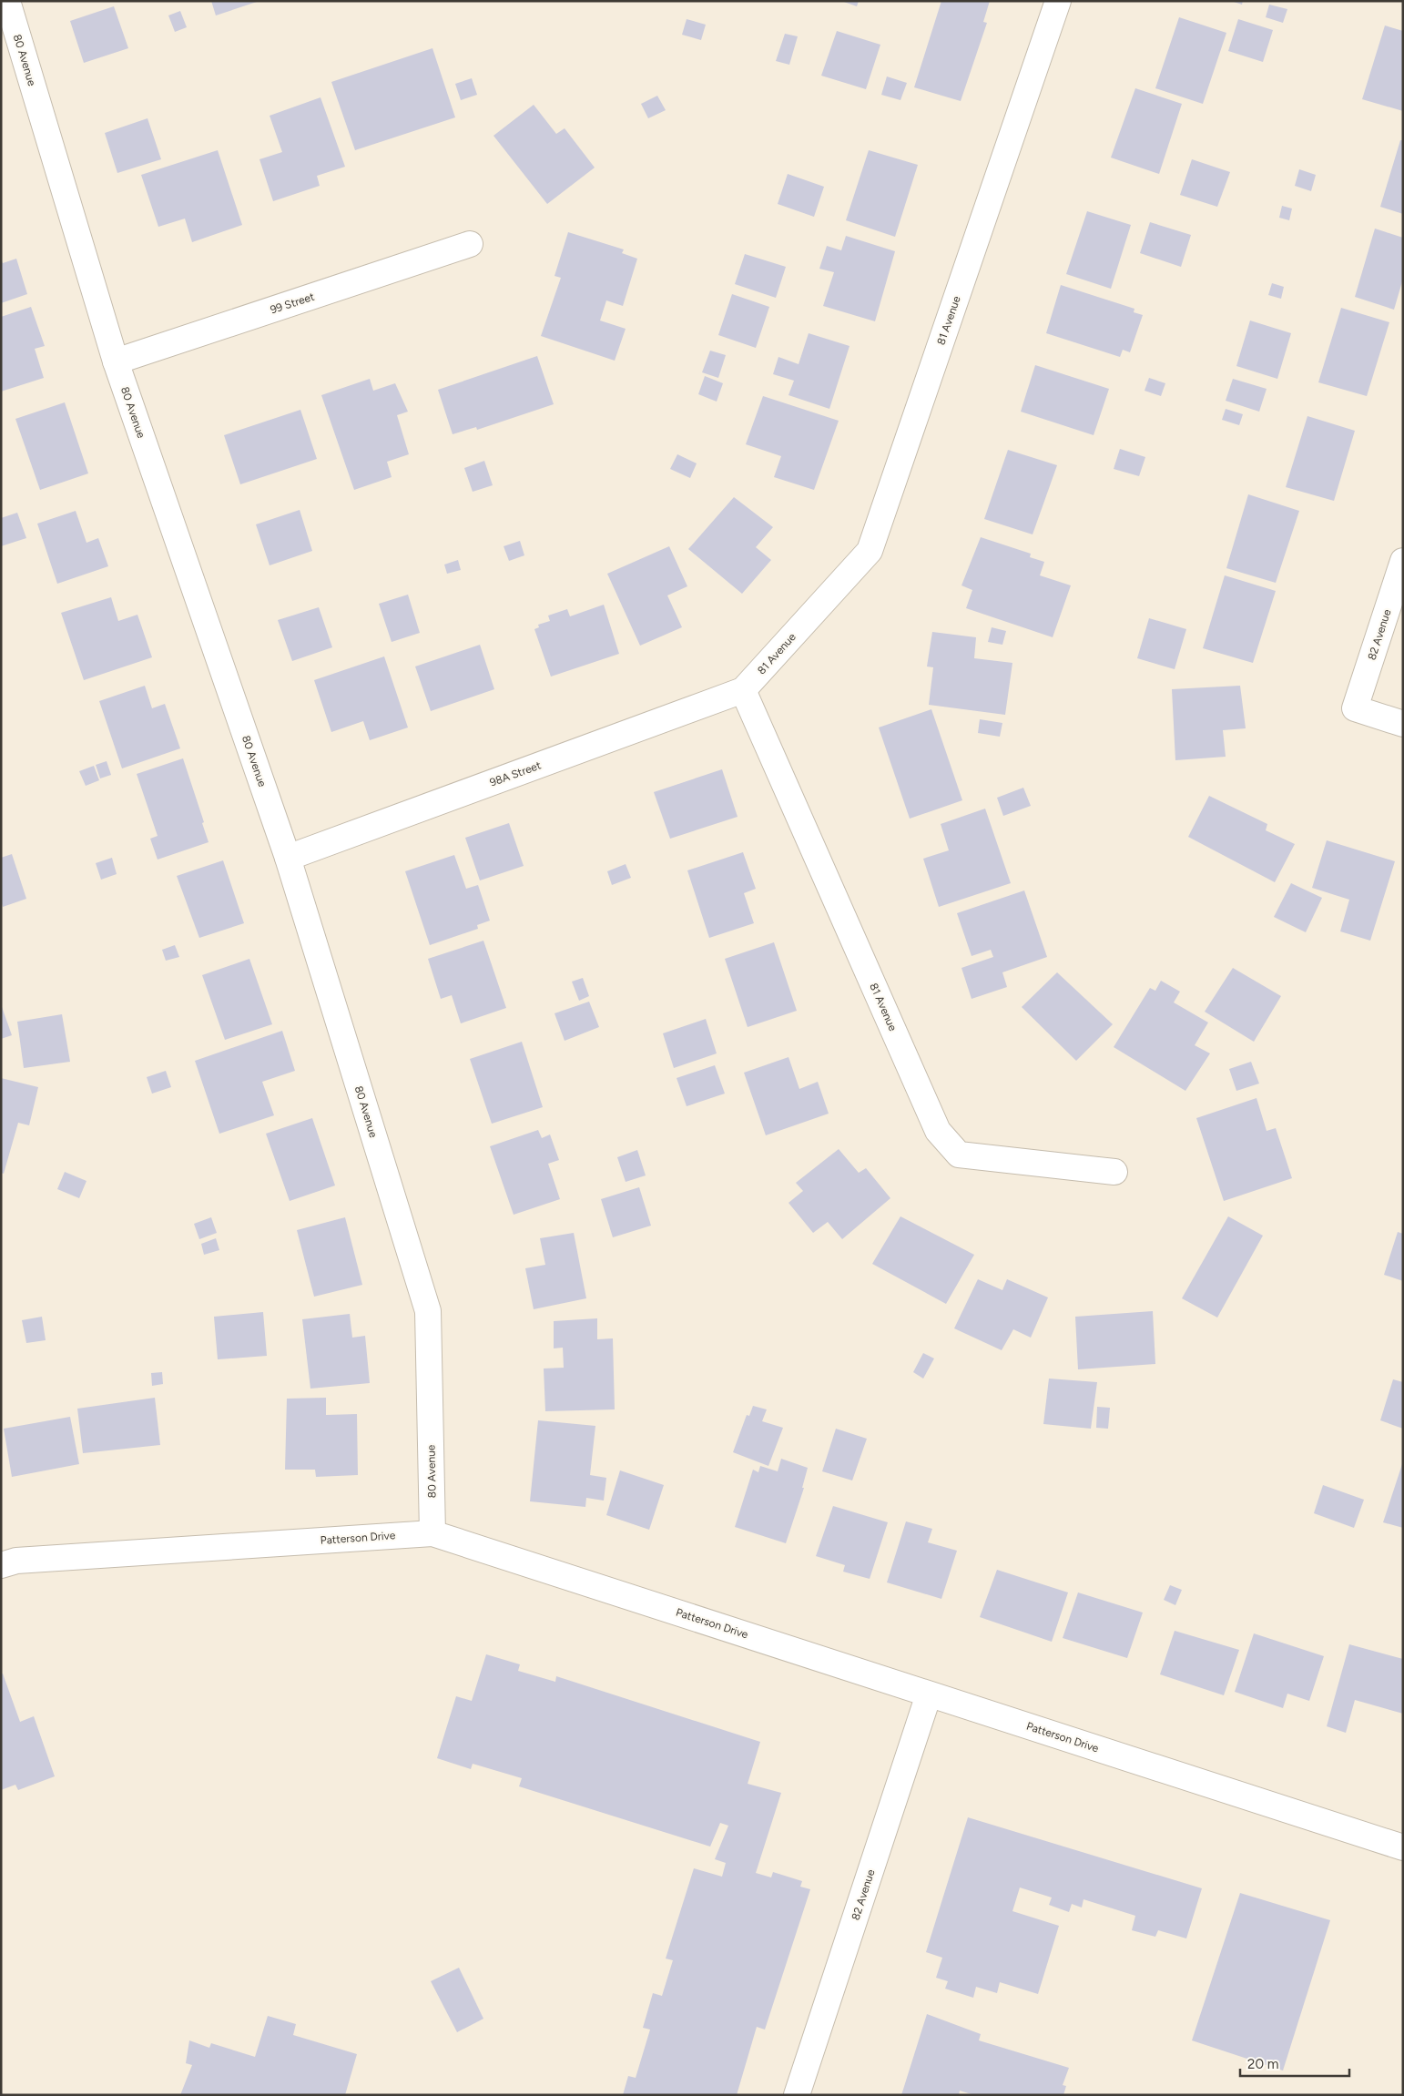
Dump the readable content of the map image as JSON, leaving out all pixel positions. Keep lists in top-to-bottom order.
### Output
{
  "streets": {
    "street": [
      "80 Avenue",
      "99 Street",
      "81 Avenue",
      "82 Avenue",
      "98A Street",
      "Patterson Drive"
    ]
  },
  "crossings": [
    ["80 Avenue", "99 Street"],
    ["80 Avenue", "98A Street"],
    ["80 Avenue", "Patterson Drive"],
    ["81 Avenue", "98A Street"],
    ["82 Avenue", "Patterson Drive"]
  ],
  "scale_bar": "20 m"
}
